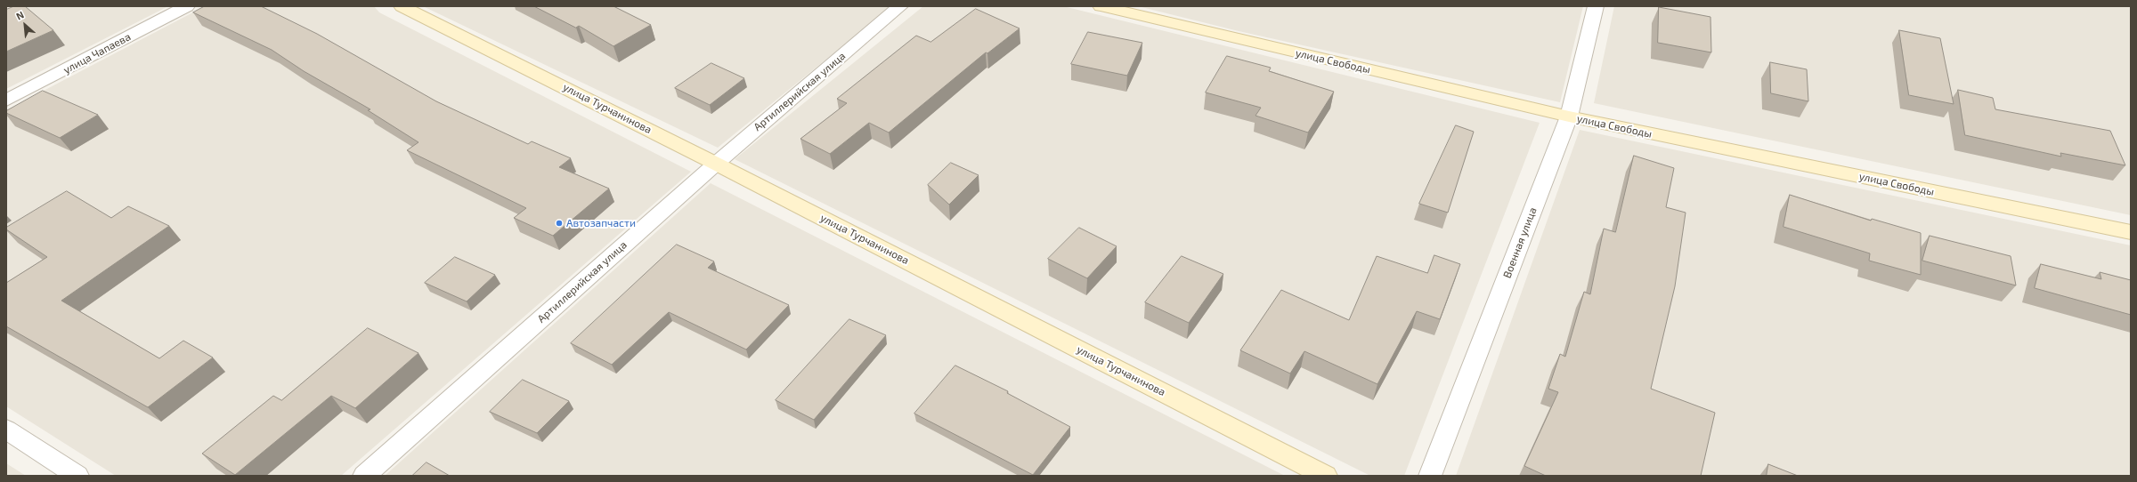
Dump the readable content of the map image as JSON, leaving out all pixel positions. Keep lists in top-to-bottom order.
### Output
{
  "streets": {
    "street": [
      "улица Чапаева",
      "улица Свободы",
      "Артиллерийская улица",
      "улица Турчанинова",
      "Военная улица"
    ]
  },
  "crossings": [
    ["улица Свободы", "Военная улица"],
    ["Артиллерийская улица", "улица Турчанинова"]
  ],
  "places": ["Автозапчасти"],
  "north": "top left"
}
